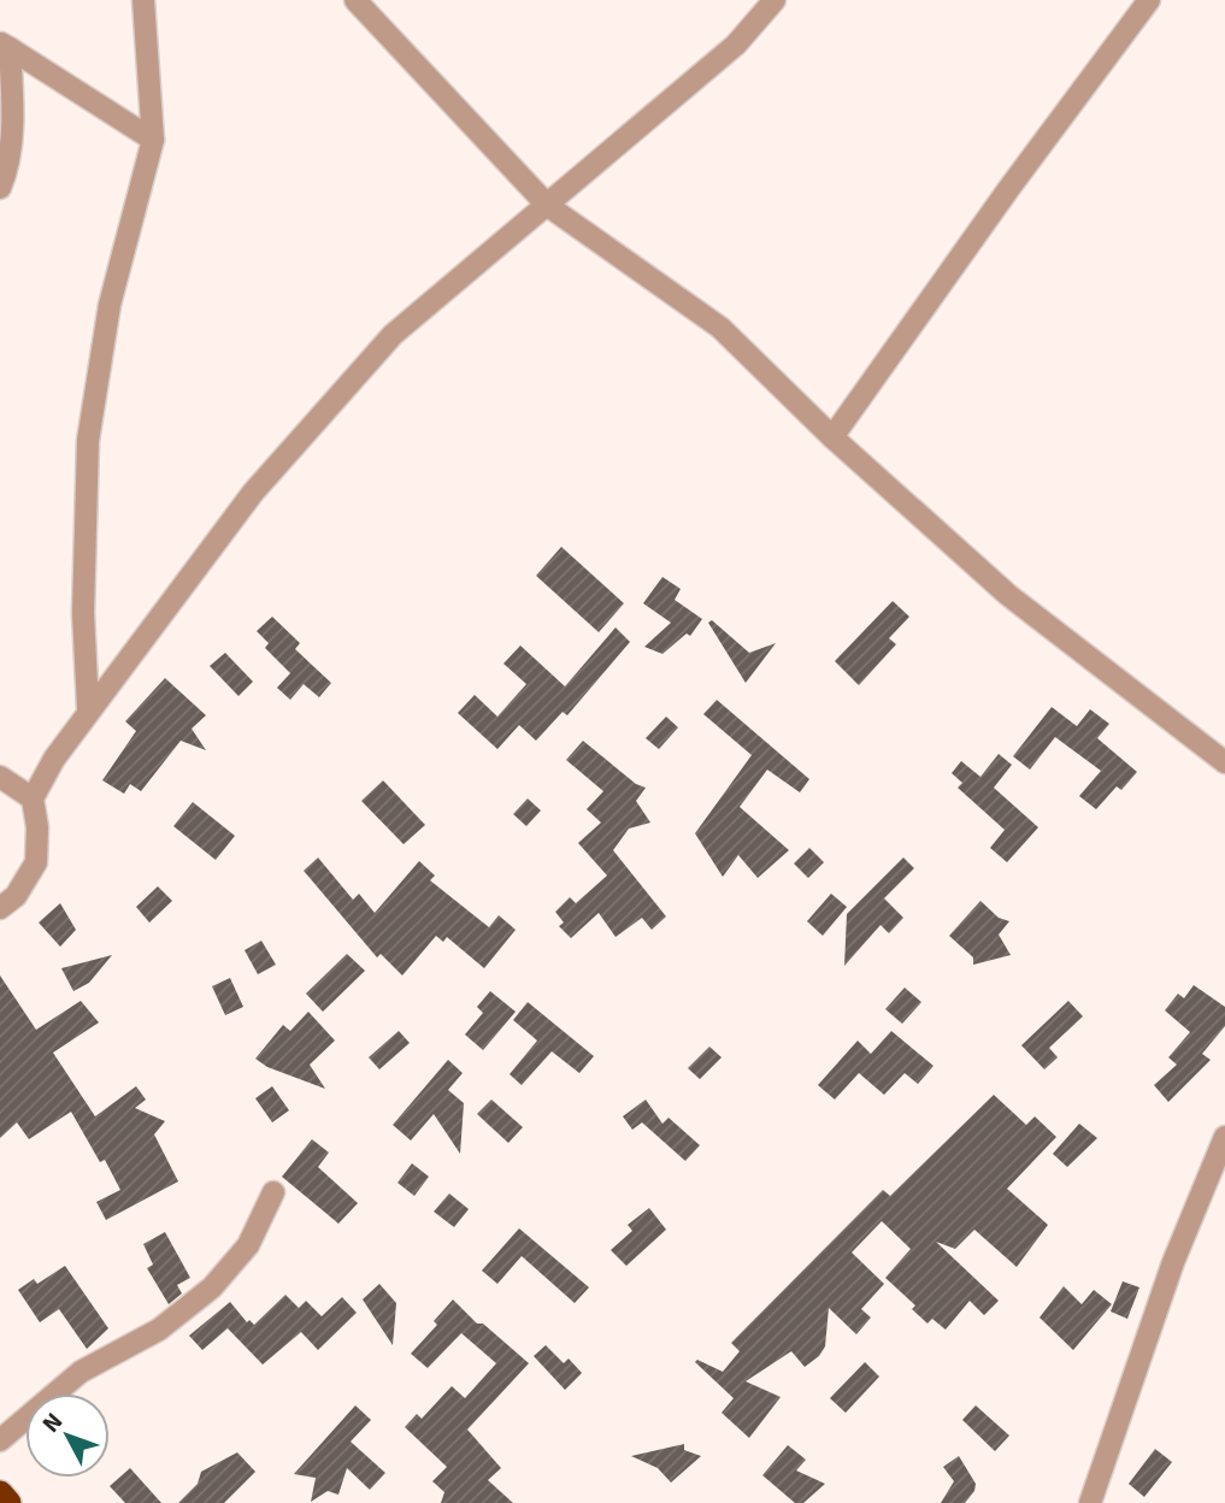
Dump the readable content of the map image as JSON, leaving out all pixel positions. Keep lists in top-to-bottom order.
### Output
{
  "north": "top left"
}
